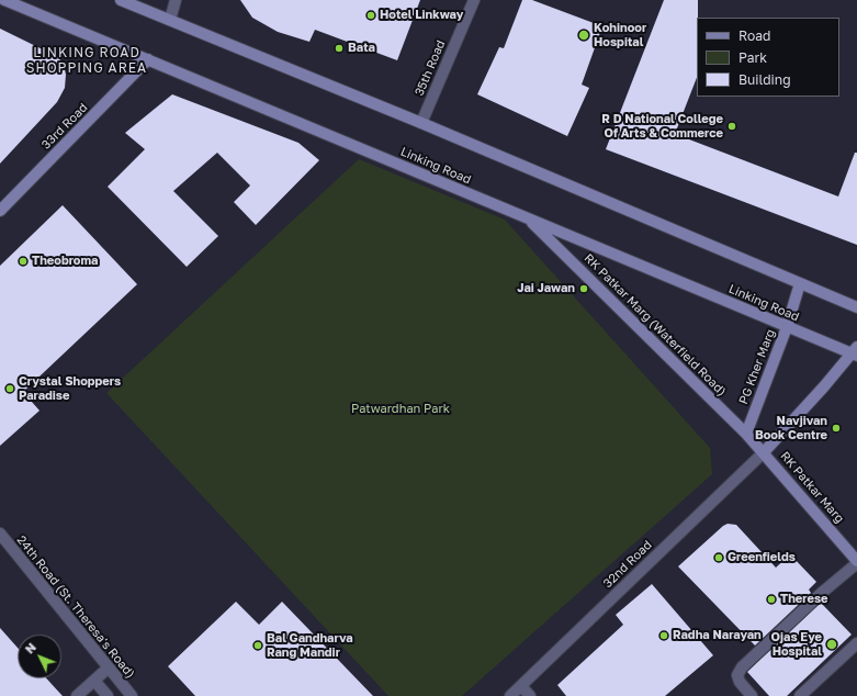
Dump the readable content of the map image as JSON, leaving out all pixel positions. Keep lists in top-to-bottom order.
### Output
{
  "streets": {
    "main road": [
      "33rd Road",
      "Linking Road",
      "RK Patkar Marg (Waterfield Road)",
      "PG Kher Marg",
      "RK Patkar Marg"
    ],
    "street": ["35th Road", "32nd Road", "24th Road (St. Theresa's Road)"]
  },
  "crossings": [
    ["33rd Road", "Linking Road"],
    ["Linking Road", "RK Patkar Marg (Waterfield Road)"],
    ["Linking Road", "PG Kher Marg"],
    ["RK Patkar Marg (Waterfield Road)", "PG Kher Marg"],
    ["RK Patkar Marg (Waterfield Road)", "RK Patkar Marg"],
    ["RK Patkar Marg (Waterfield Road)", "32nd Road"],
    ["RK Patkar Marg", "32nd Road"]
  ],
  "districts": ["LINKING ROAD SHOPPING AREA"],
  "parks": ["Patwardhan Park"],
  "places": [
    "Hotel Linkway",
    "Kohinoor Hospital",
    "Bata",
    "R D National College Of Arts & Commerce",
    "Theobroma",
    "Jai Jawan",
    "Crystal Shoppers Paradise",
    "Navjivan Book Centre",
    "Greenfields",
    "Therese",
    "Radha Narayan",
    "Ojas Eye Hospital",
    "Bal Gandharva Rang Mandir"
  ],
  "legend": ["Road", "Park", "Building"],
  "north": "top left"
}
